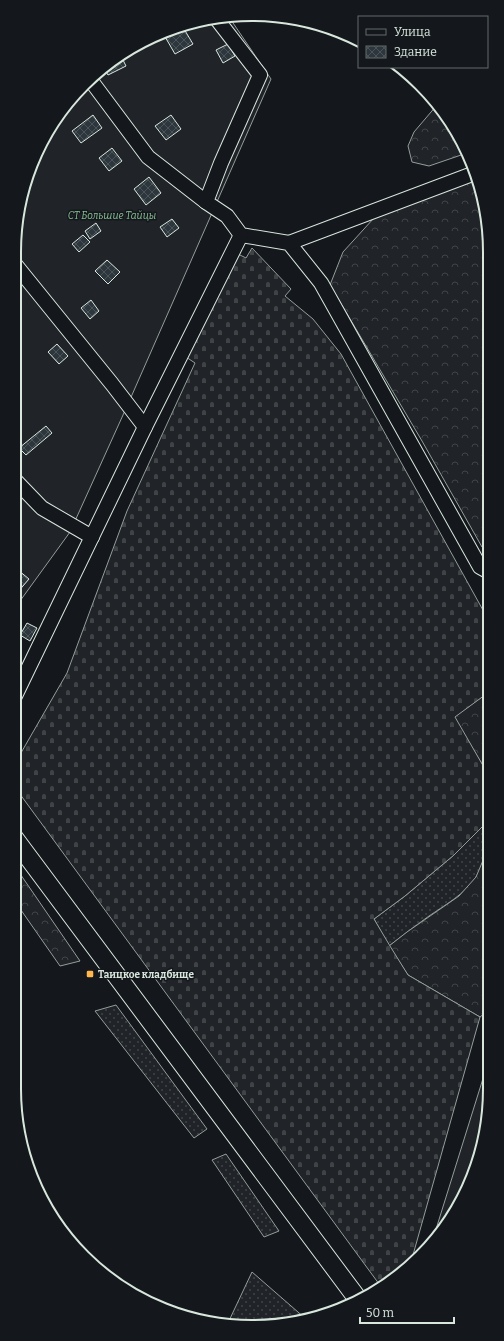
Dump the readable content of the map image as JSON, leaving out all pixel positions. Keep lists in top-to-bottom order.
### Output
{
  "parks": ["СТ Большие Тайцы"],
  "places": {
    "transit": ["Таицкое кладбище"]
  },
  "legend": ["Улица", "Здание"],
  "scale_bar": "50 m"
}
